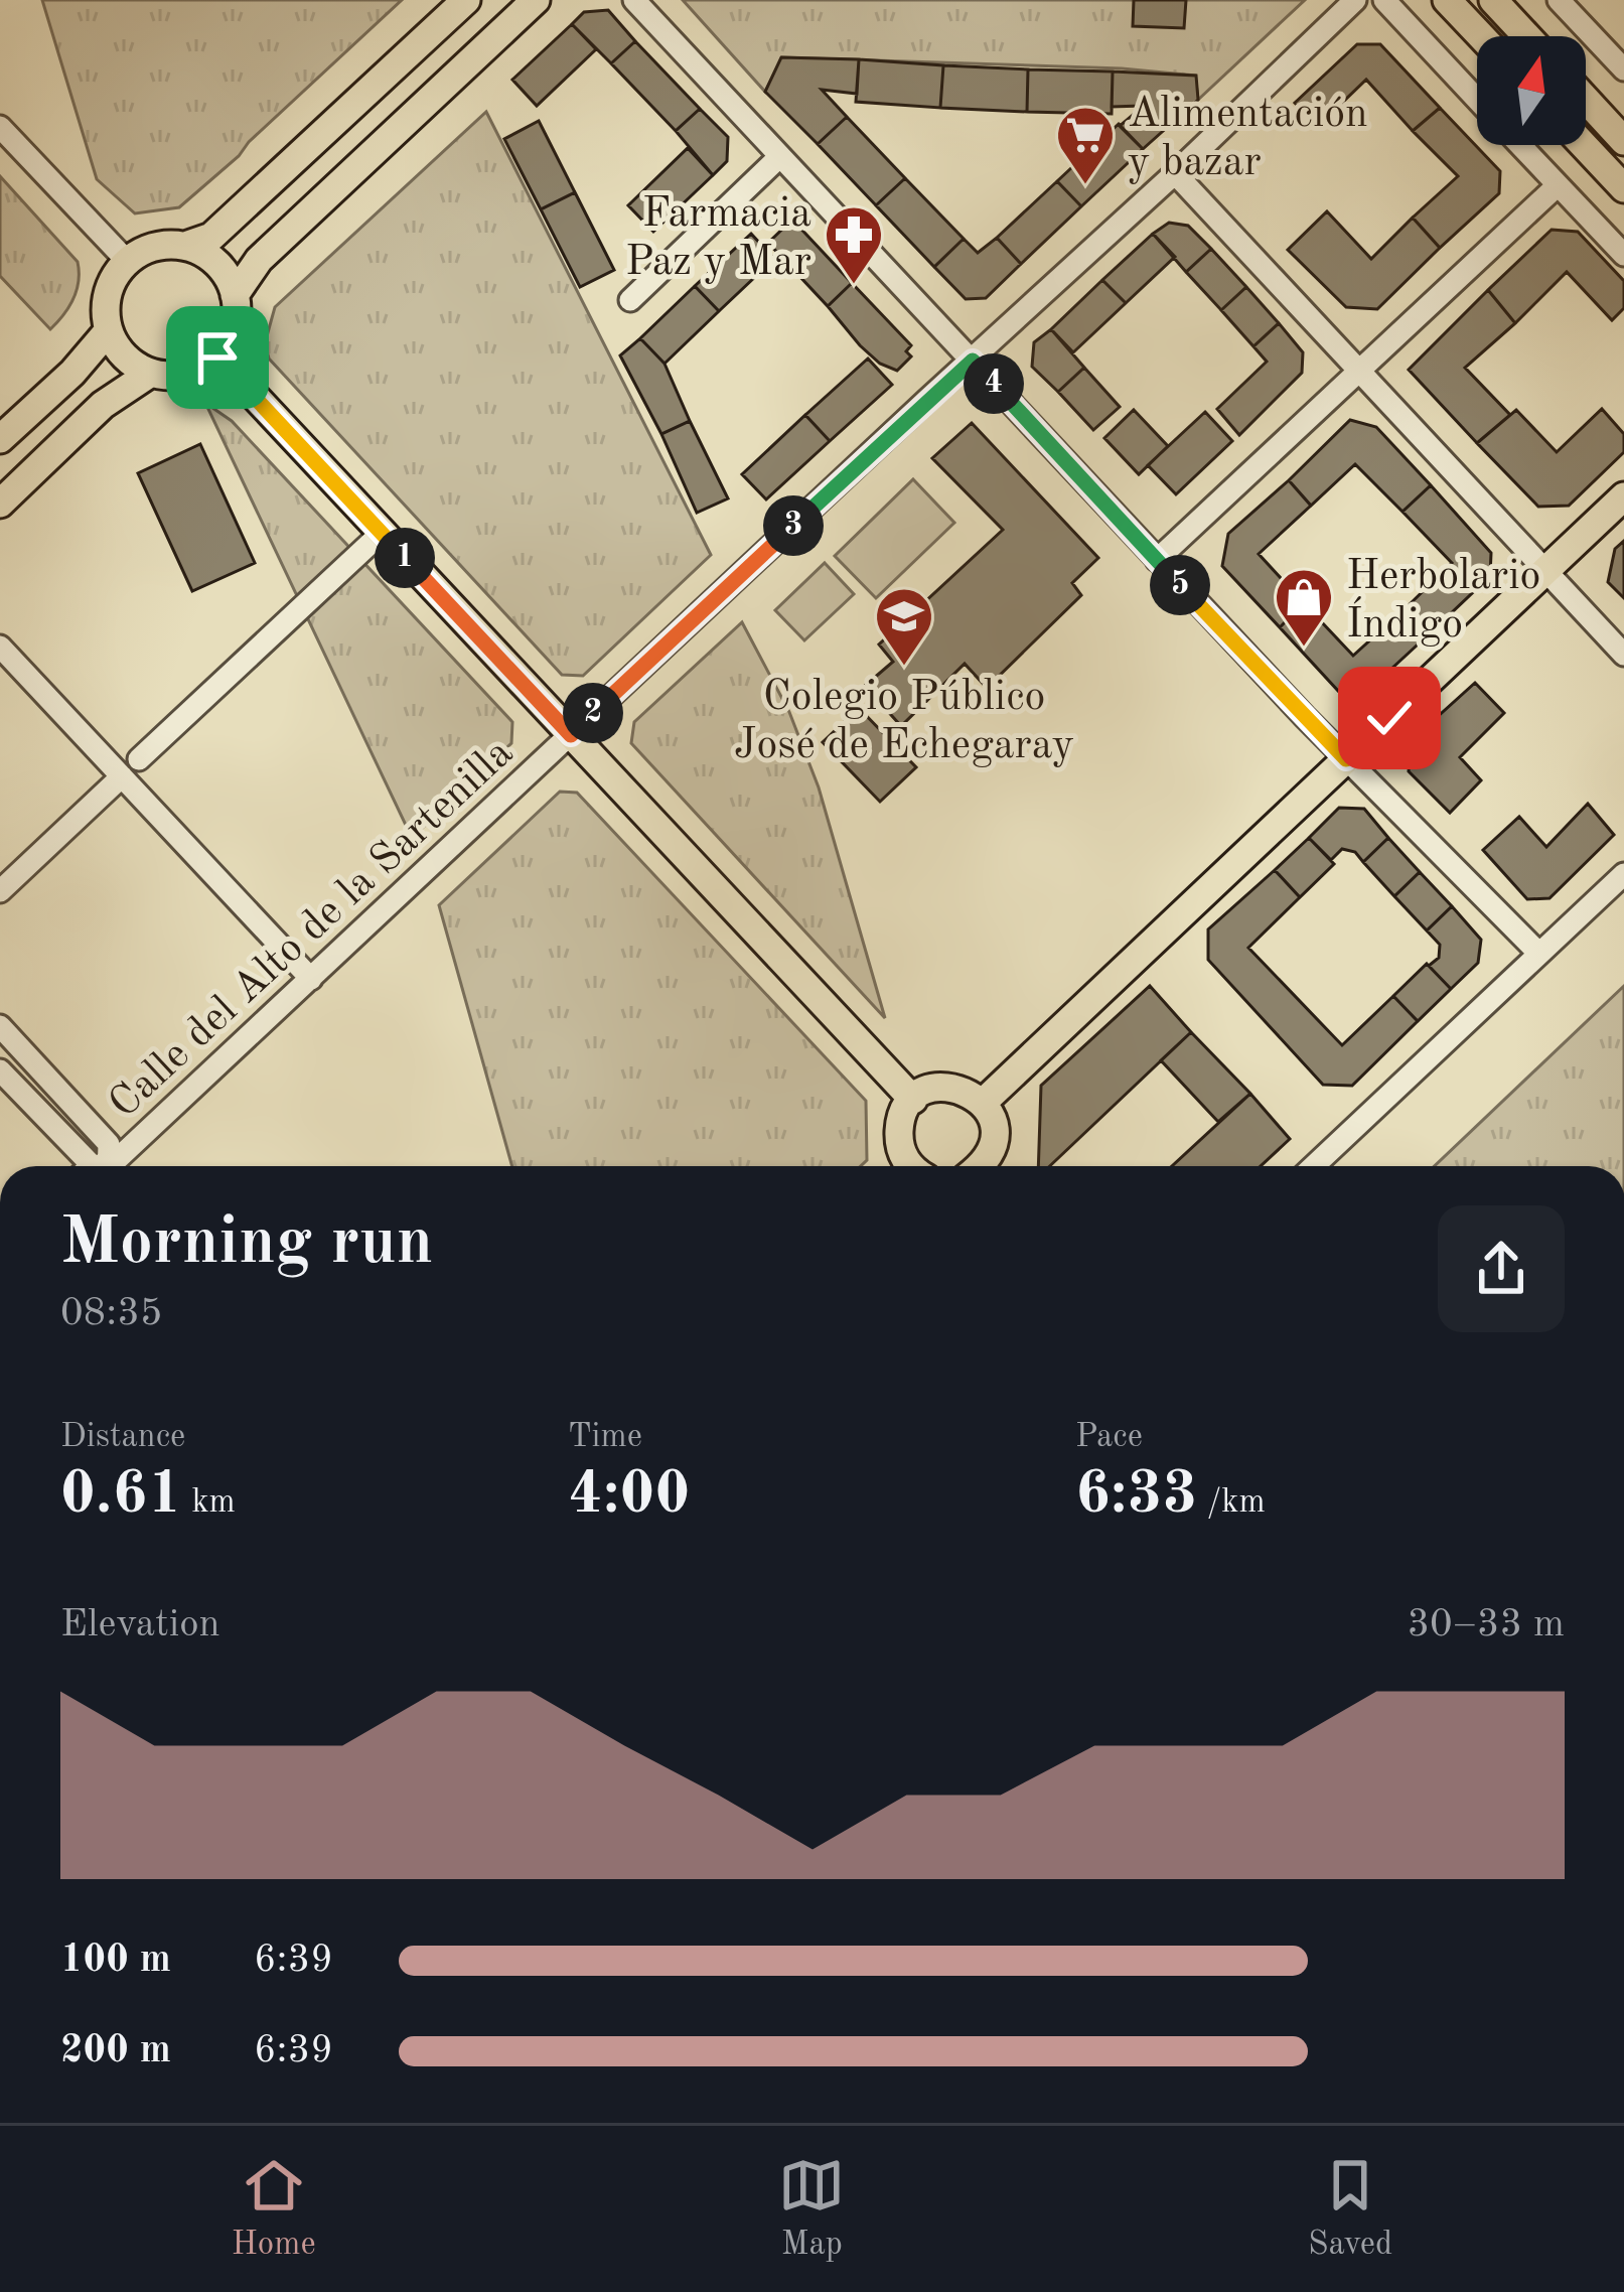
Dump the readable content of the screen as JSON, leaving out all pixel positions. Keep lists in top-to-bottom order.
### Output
{
  "streets": {
    "street": ["Calle del Alto de la Sartenilla"]
  },
  "places": {
    "supermarket": ["Alimentación y bazar"],
    "pharmacy": ["Farmacia Paz y Mar"],
    "shop": ["Herbolario Índigo"],
    "school or university": ["Colegio Público José de Echegaray"]
  },
  "north": "top",
  "page": {
    "pins": [
      "4",
      "3",
      "1",
      "5",
      "2"
    ],
    "heading": ["Morning run", "08:35"],
    "stats": [
      ["Distance", "0.61 km"],
      ["Time", "4:00"],
      ["Pace", "6:33 /km"]
    ],
    "chart": ["Elevation", "30–33 m"],
    "list": [
      {
        "name": "100 m",
        "note": "6:39"
      },
      {
        "name": "200 m",
        "note": "6:39"
      }
    ],
    "tabs": ["Home", "Map", "Saved"]
  }
}
